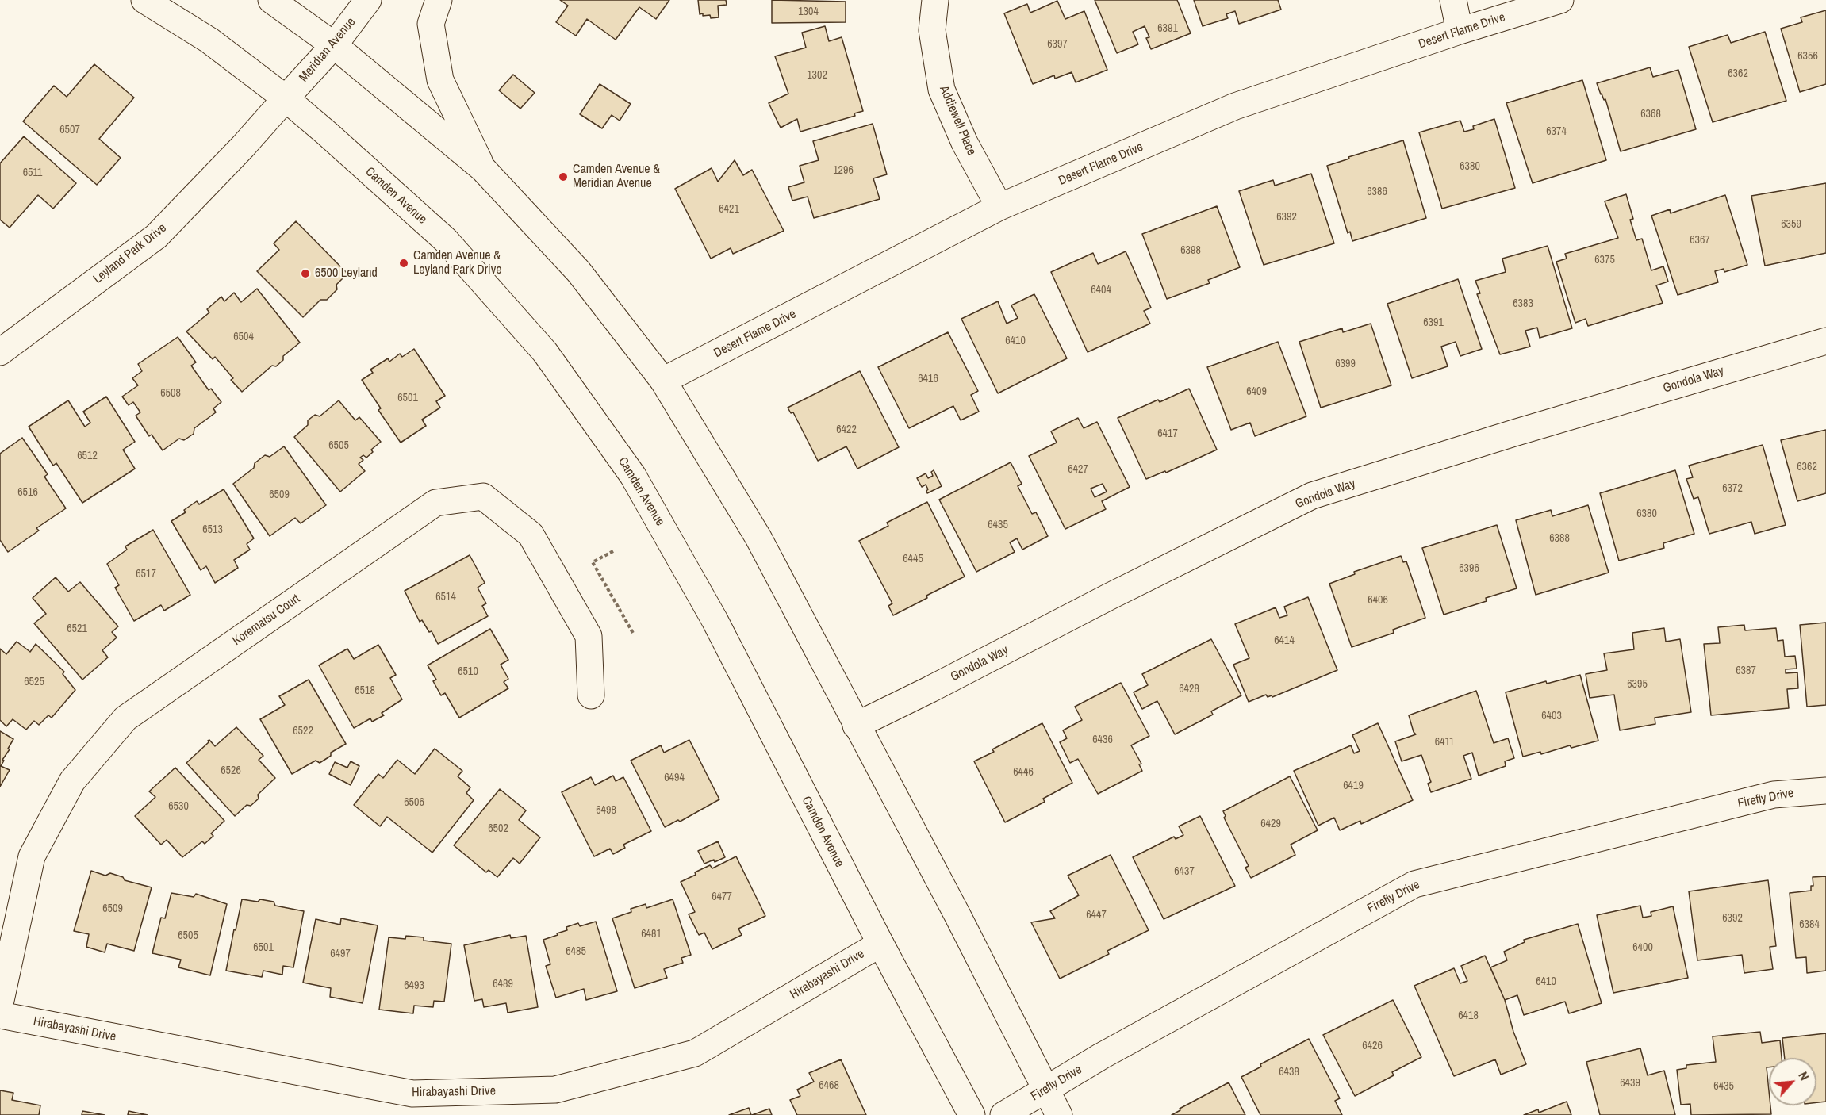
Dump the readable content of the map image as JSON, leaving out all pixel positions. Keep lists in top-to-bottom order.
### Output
{
  "streets": {
    "street": [
      "Desert Flame Drive",
      "Meridian Avenue",
      "Addiewell Place",
      "Camden Avenue",
      "Leyland Park Drive",
      "Gondola Way",
      "Korematsu Court",
      "Firefly Drive",
      "Hirabayashi Drive"
    ]
  },
  "crossings": [
    ["Desert Flame Drive", "Addiewell Place"],
    ["Meridian Avenue", "Camden Avenue"],
    ["Meridian Avenue", "Leyland Park Drive"],
    ["Camden Avenue", "Leyland Park Drive"],
    ["Camden Avenue", "Hirabayashi Drive"]
  ],
  "places": ["Camden Avenue & Meridian Avenue", "Camden Avenue & Leyland Park Drive", "6500 Leyland"],
  "house_numbers": [
    "1304",
    "6391",
    "6397",
    "6356",
    "6362",
    "1302",
    "6368",
    "6507",
    "6374",
    "6380",
    "1296",
    "6511",
    "6386",
    "6421",
    "6392",
    "6359",
    "6367",
    "6398",
    "6375",
    "6404",
    "6383",
    "6391",
    "6504",
    "6410",
    "6399",
    "6416",
    "6409",
    "6508",
    "6501",
    "6422",
    "6417",
    "6505",
    "6512",
    "6362",
    "6427",
    "6372",
    "6516",
    "6509",
    "6380",
    "6435",
    "6513",
    "6388",
    "6445",
    "6396",
    "6517",
    "6514",
    "6406",
    "6521",
    "6414",
    "6387",
    "6510",
    "6525",
    "6395",
    "6428",
    "6518",
    "6403",
    "6522",
    "6436",
    "6411",
    "6526",
    "6446",
    "6494",
    "6419",
    "6506",
    "6530",
    "6498",
    "6429",
    "6502",
    "6437",
    "6477",
    "6509",
    "6447",
    "6392",
    "6384",
    "6481",
    "6505",
    "6501",
    "6400",
    "6485",
    "6497",
    "6410",
    "6489",
    "6493",
    "6418",
    "6426",
    "6438",
    "6439",
    "6468",
    "6435"
  ],
  "north": "top right"
}
